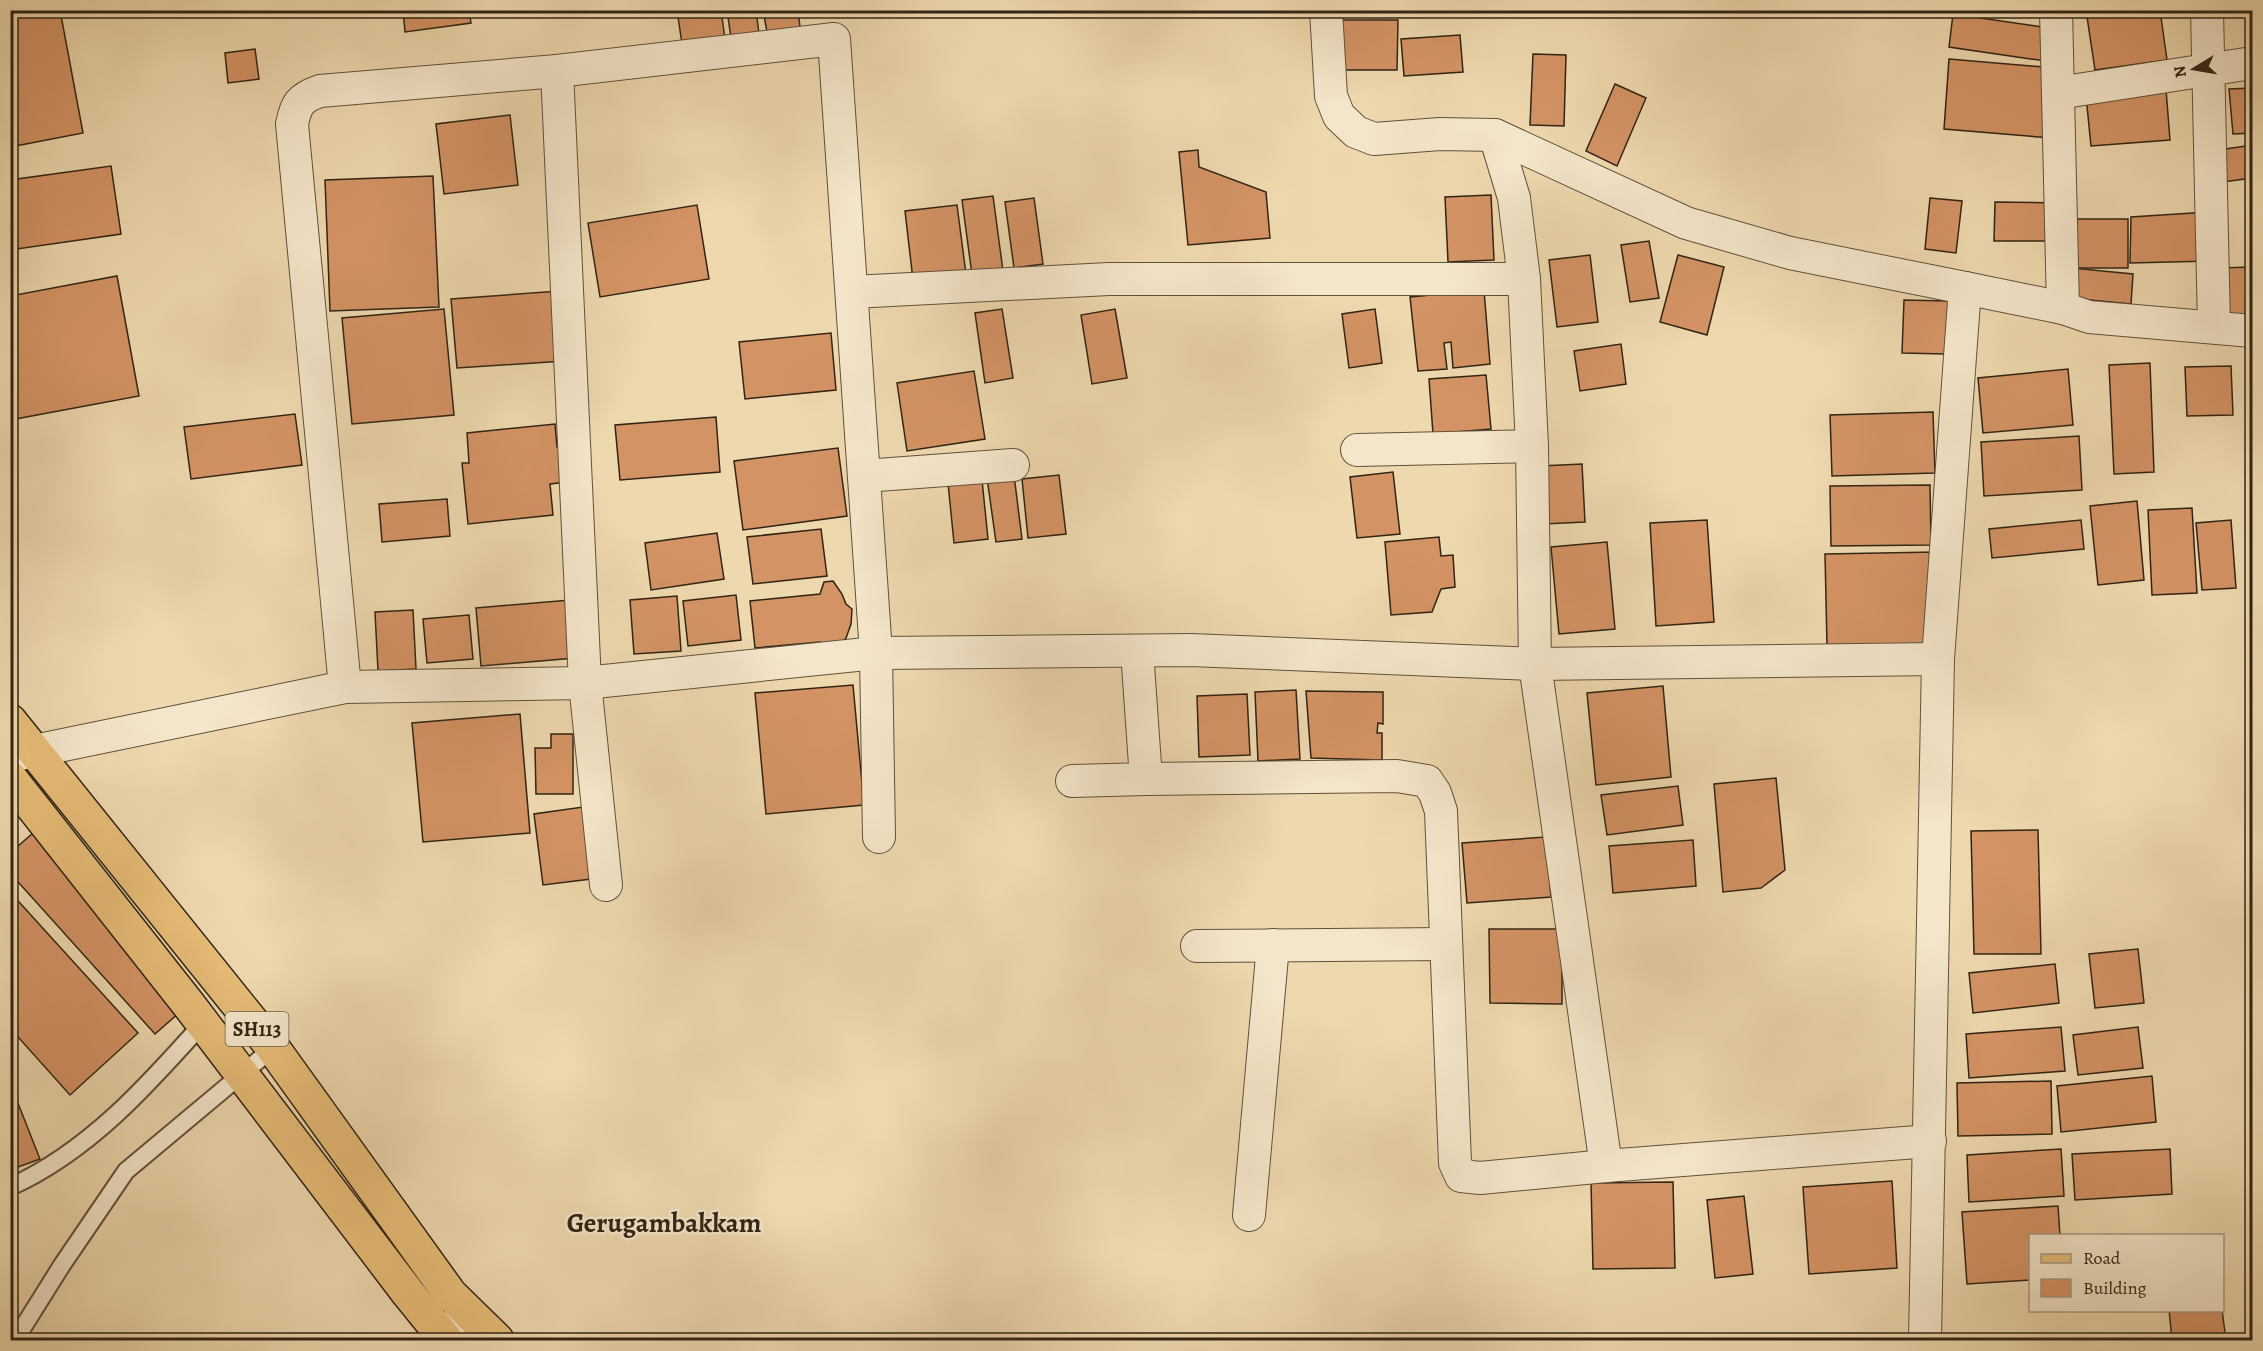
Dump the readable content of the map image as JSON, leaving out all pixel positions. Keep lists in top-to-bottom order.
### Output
{
  "streets": {
    "main road": ["SH113"]
  },
  "districts": ["Gerugambakkam"],
  "legend": ["Road", "Building"],
  "north": "left"
}
